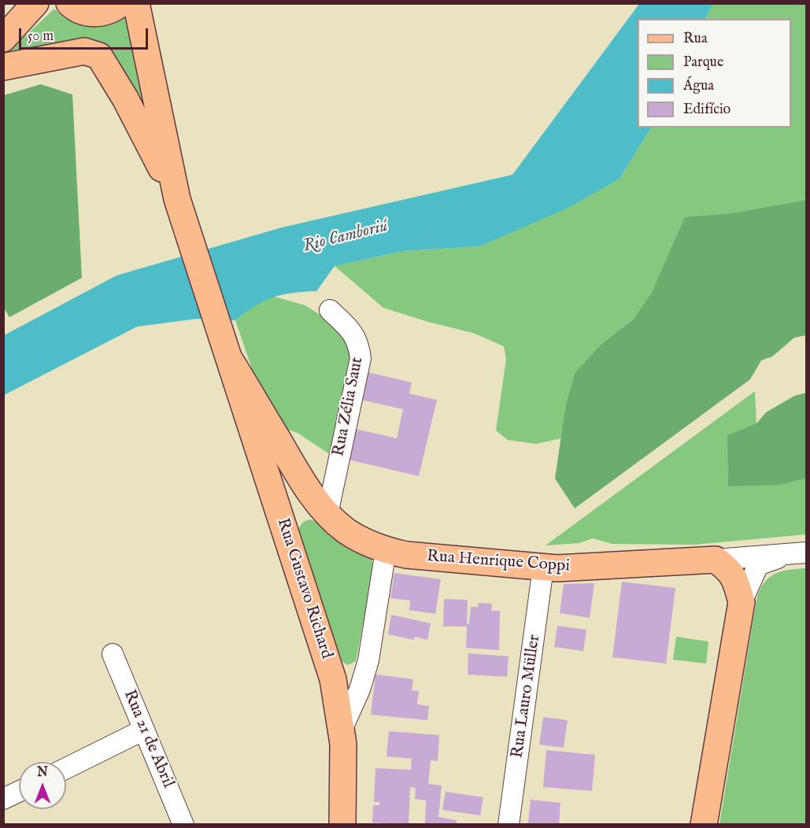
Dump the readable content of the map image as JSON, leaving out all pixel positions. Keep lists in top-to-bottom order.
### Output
{
  "streets": {
    "main road": ["Rua Henrique Coppi", "Rua Gustavo Richard"],
    "street": ["Rua Zélia Saut", "Rua Lauro Müller", "Rua 21 de Abril"]
  },
  "crossings": [
    ["Rua Zélia Saut", "Rua Henrique Coppi"],
    ["Rua Zélia Saut", "Rua Gustavo Richard"],
    ["Rua Henrique Coppi", "Rua Gustavo Richard"],
    ["Rua Henrique Coppi", "Rua Lauro Müller"]
  ],
  "water": ["Rio Camboriú"],
  "legend": [
    "Rua",
    "Parque",
    "Água",
    "Edifício"
  ],
  "scale_bar": "50 m",
  "north": "top"
}
